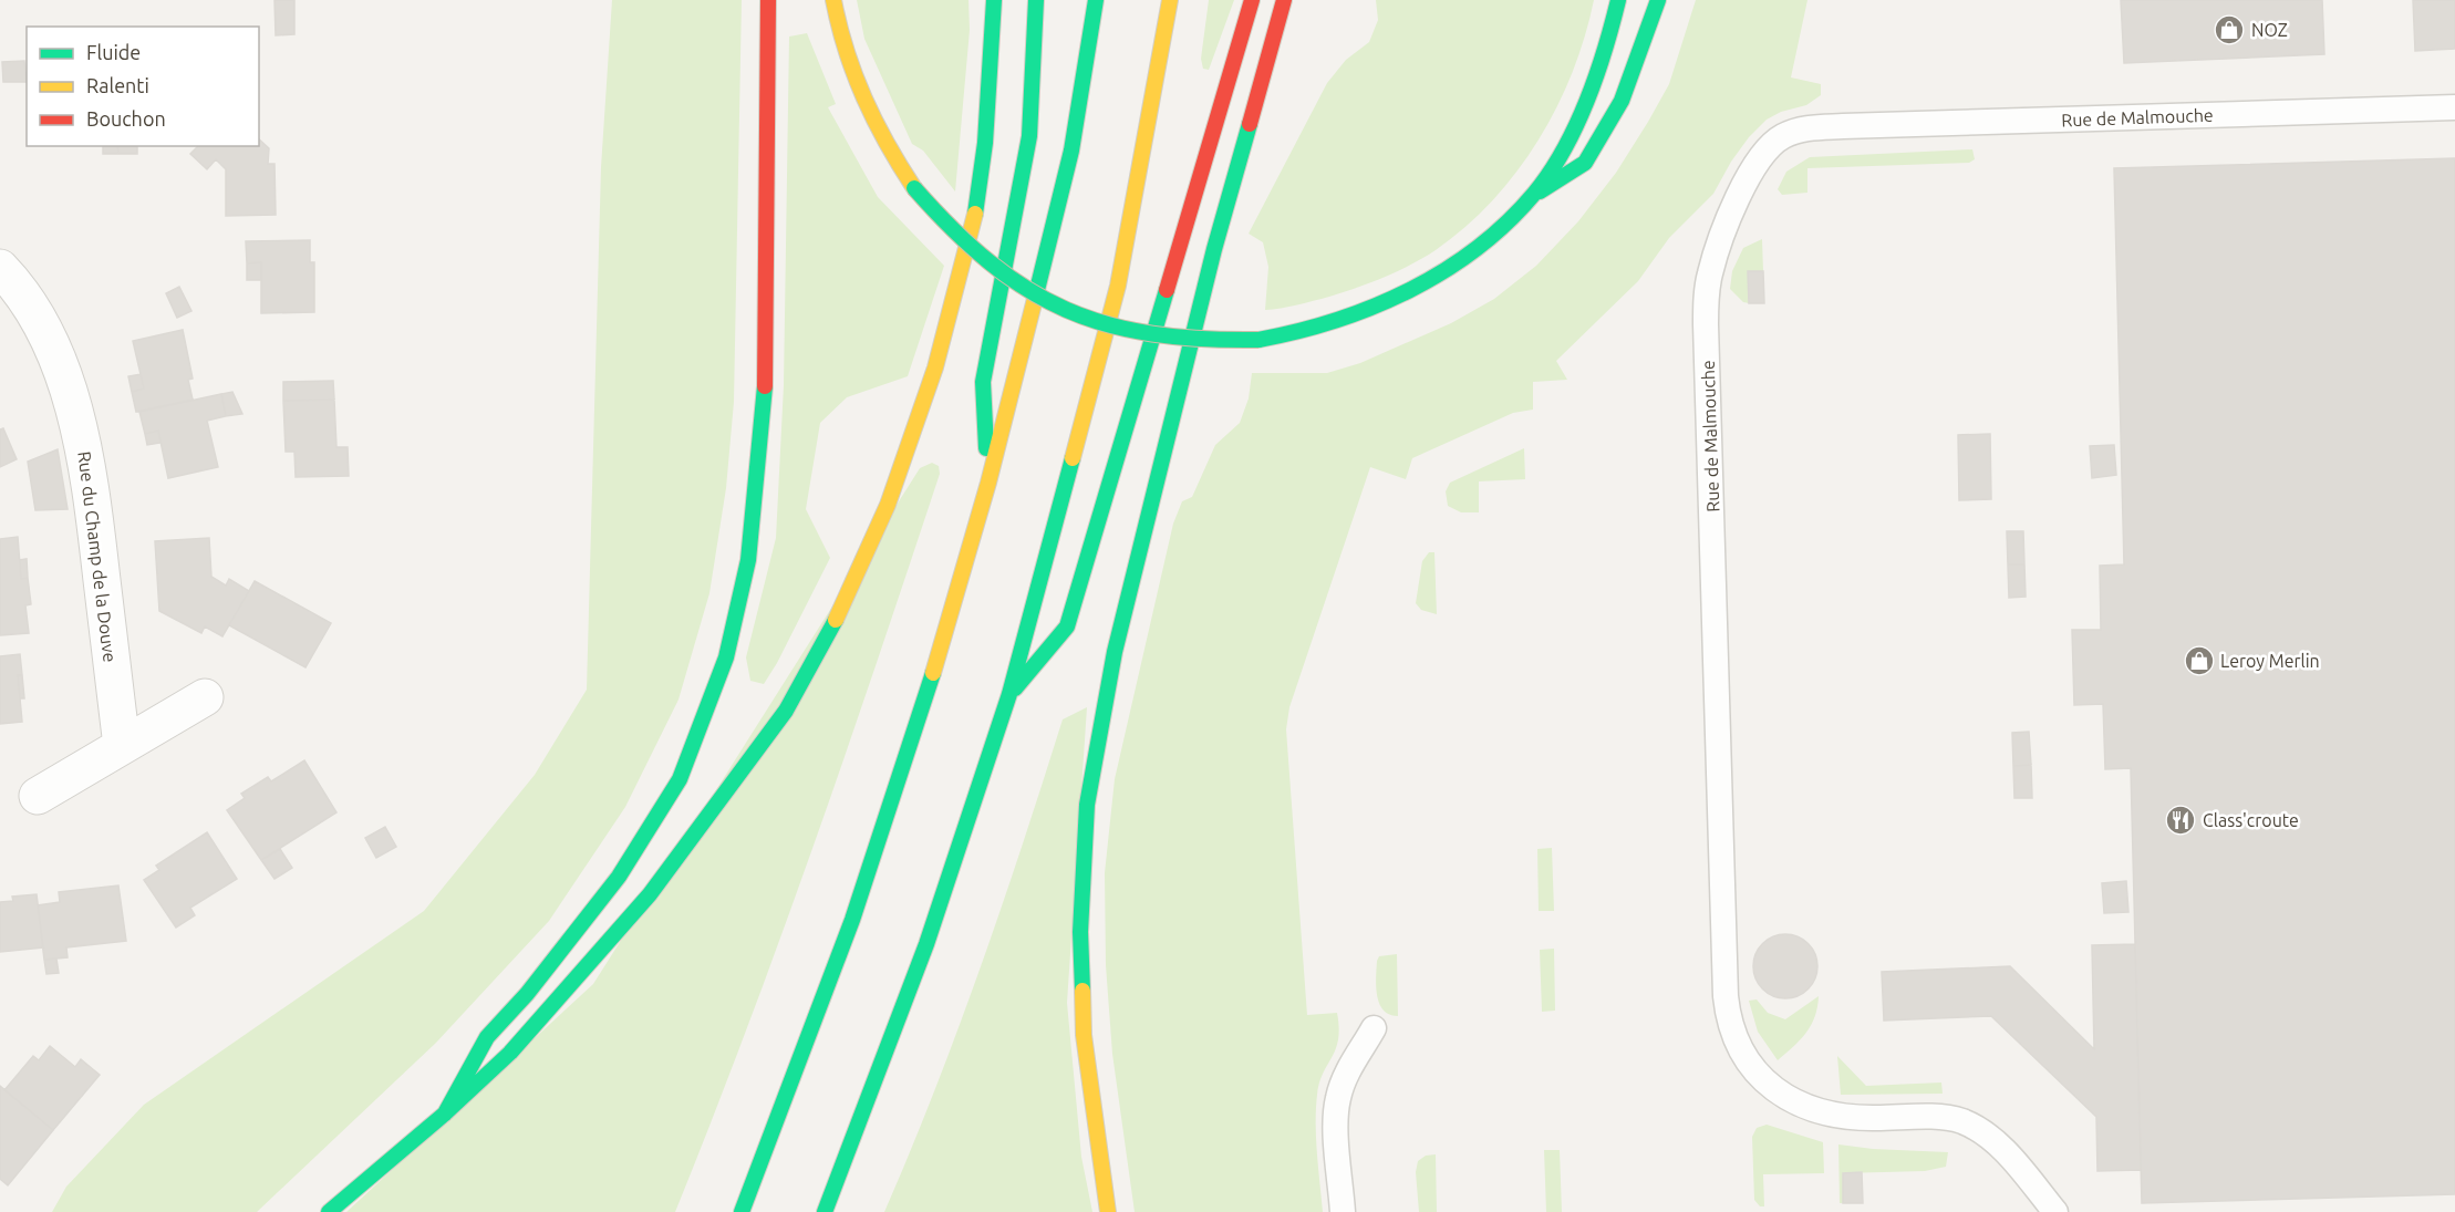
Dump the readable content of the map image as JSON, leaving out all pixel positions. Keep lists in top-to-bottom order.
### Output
{
  "streets": {
    "street": ["Rue du Champ de la Douve"],
    "lane": ["Rue de Malmouche"]
  },
  "places": {
    "shop": ["NOZ", "Leroy Merlin"],
    "restaurant": ["Class'croute"]
  },
  "legend": ["Fluide", "Ralenti", "Bouchon"]
}
